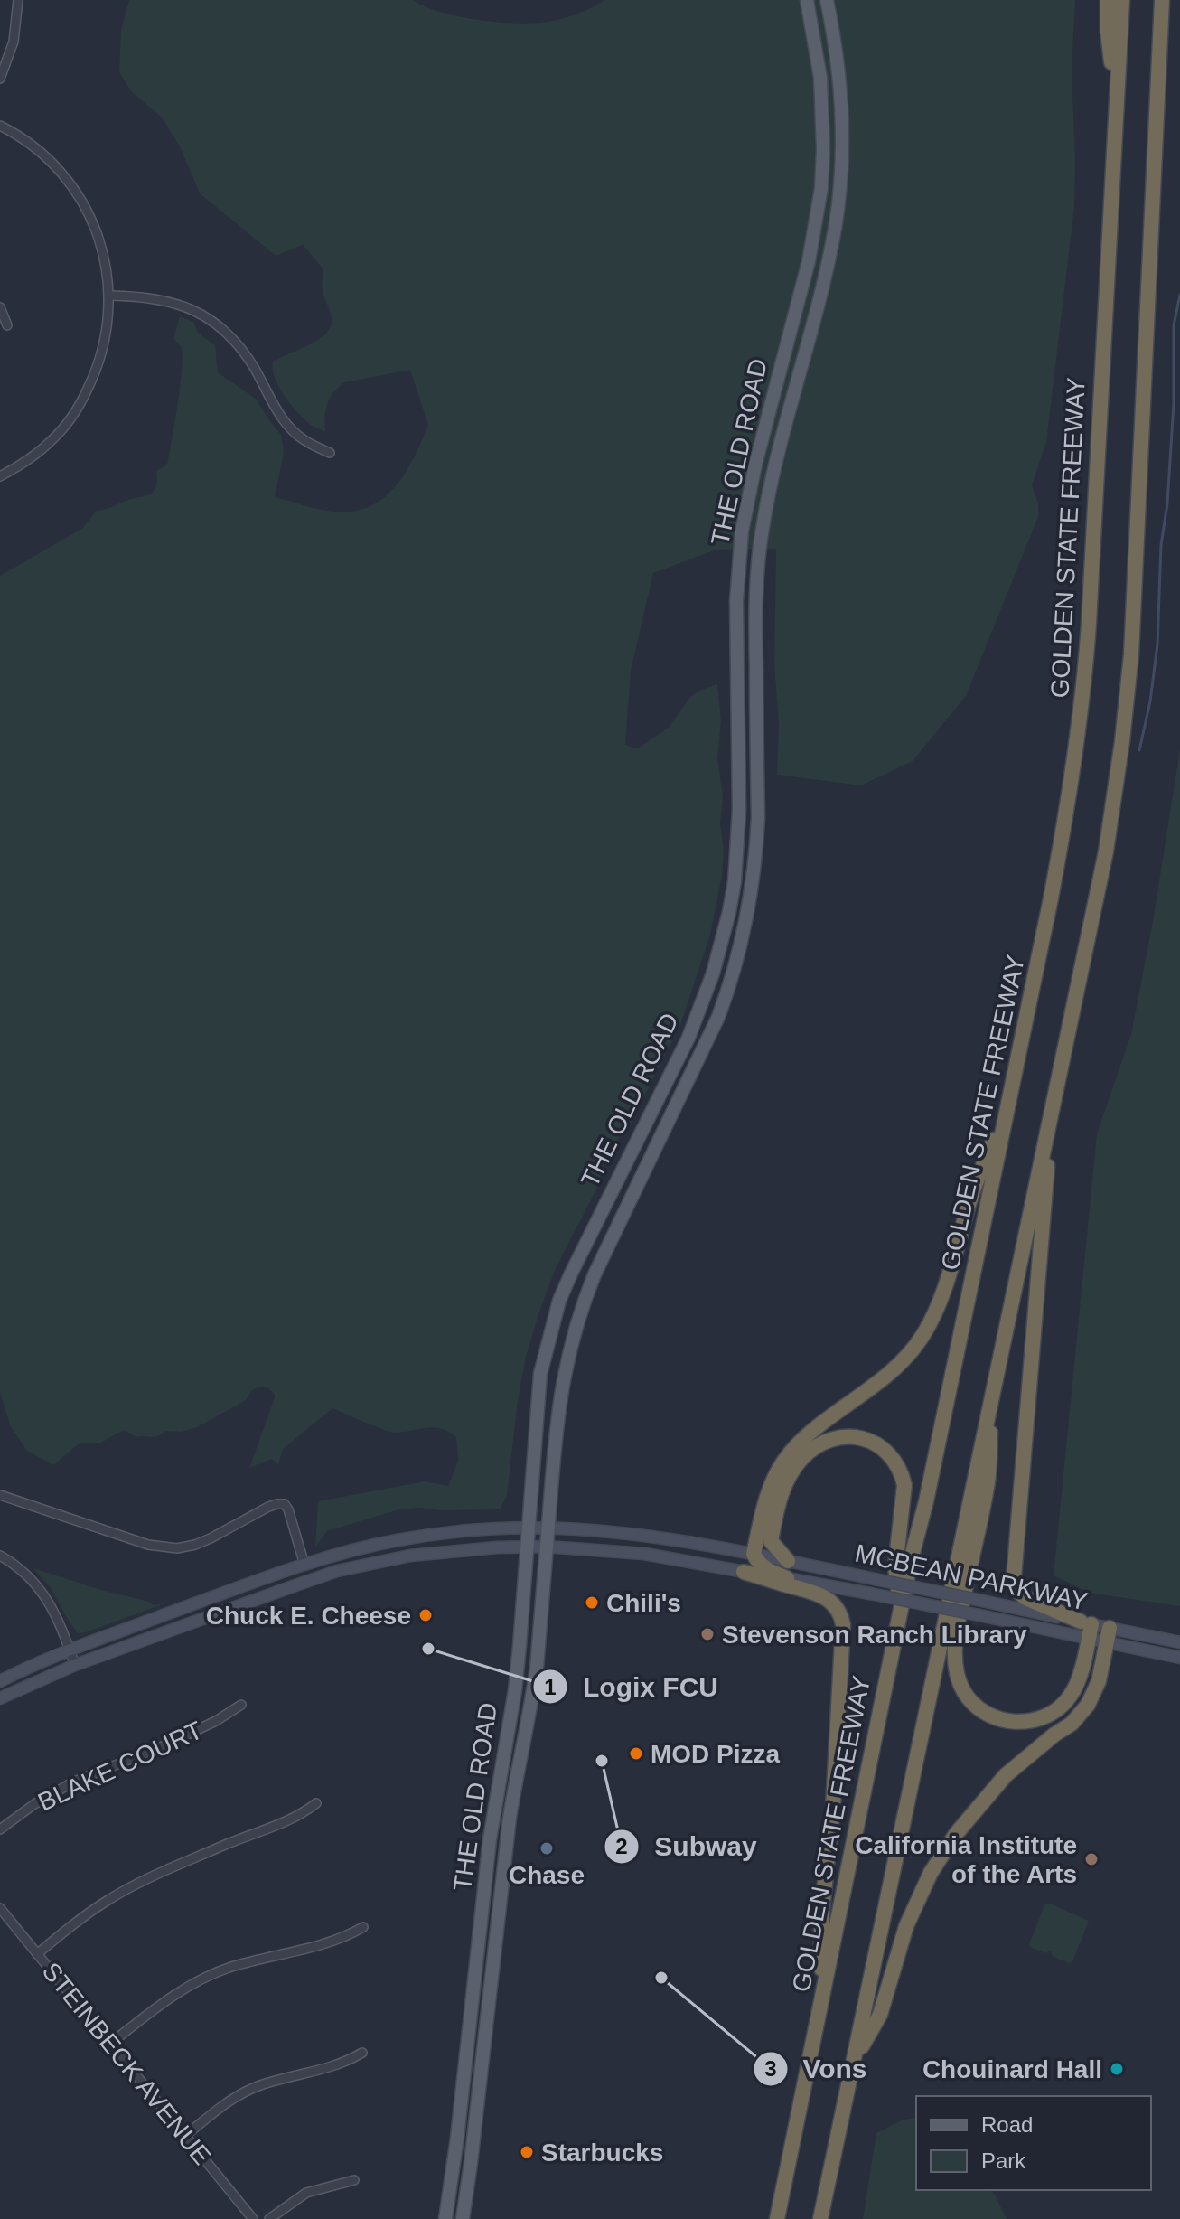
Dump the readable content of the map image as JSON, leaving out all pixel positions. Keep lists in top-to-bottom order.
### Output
{
  "streets": {
    "highway": ["GOLDEN STATE FREEWAY"],
    "main road": ["THE OLD ROAD", "MCBEAN PARKWAY"],
    "street": ["BLAKE COURT", "STEINBECK AVENUE"]
  },
  "crossings": [
    ["THE OLD ROAD", "MCBEAN PARKWAY"]
  ],
  "places": [
    "Chili's",
    "Chuck E. Cheese",
    "Stevenson Ranch Library",
    "Logix FCU",
    "MOD Pizza",
    "Subway",
    "Chase",
    "California Institute of the Arts",
    "Vons",
    "Chouinard Hall",
    "Starbucks"
  ],
  "legend": ["Road", "Park"]
}
